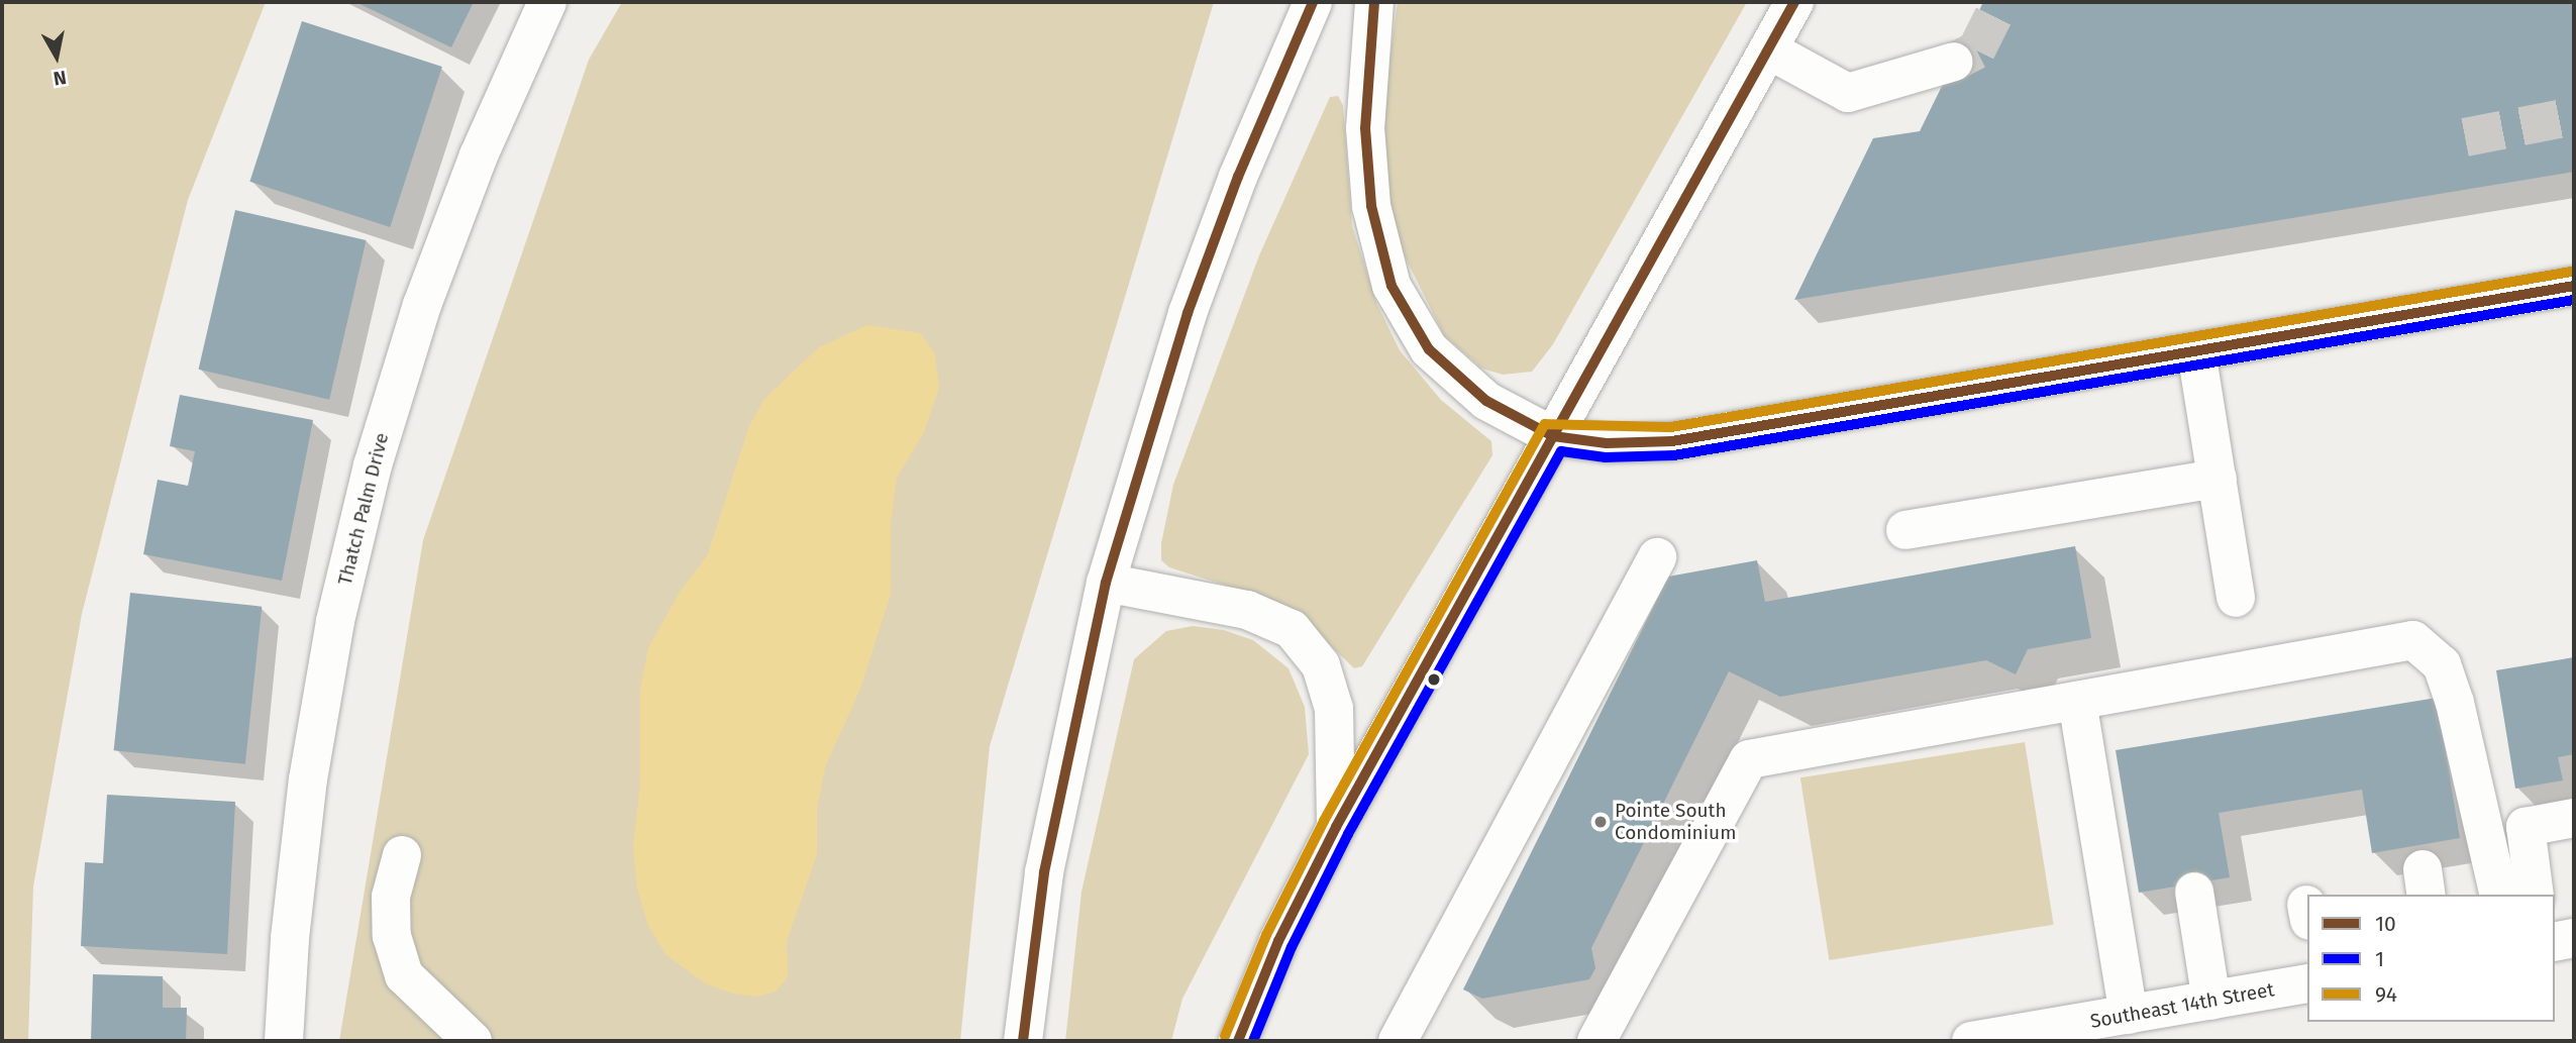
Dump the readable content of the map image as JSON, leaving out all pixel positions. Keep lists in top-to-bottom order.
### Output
{
  "streets": {
    "main road": ["Thatch Palm Drive", "Southeast 14th Street"]
  },
  "places": ["Pointe South Condominium"],
  "lines": ["transit line 10", "transit line 94", "transit line 1"],
  "legend": ["10", "1", "94"],
  "north": "bottom"
}
